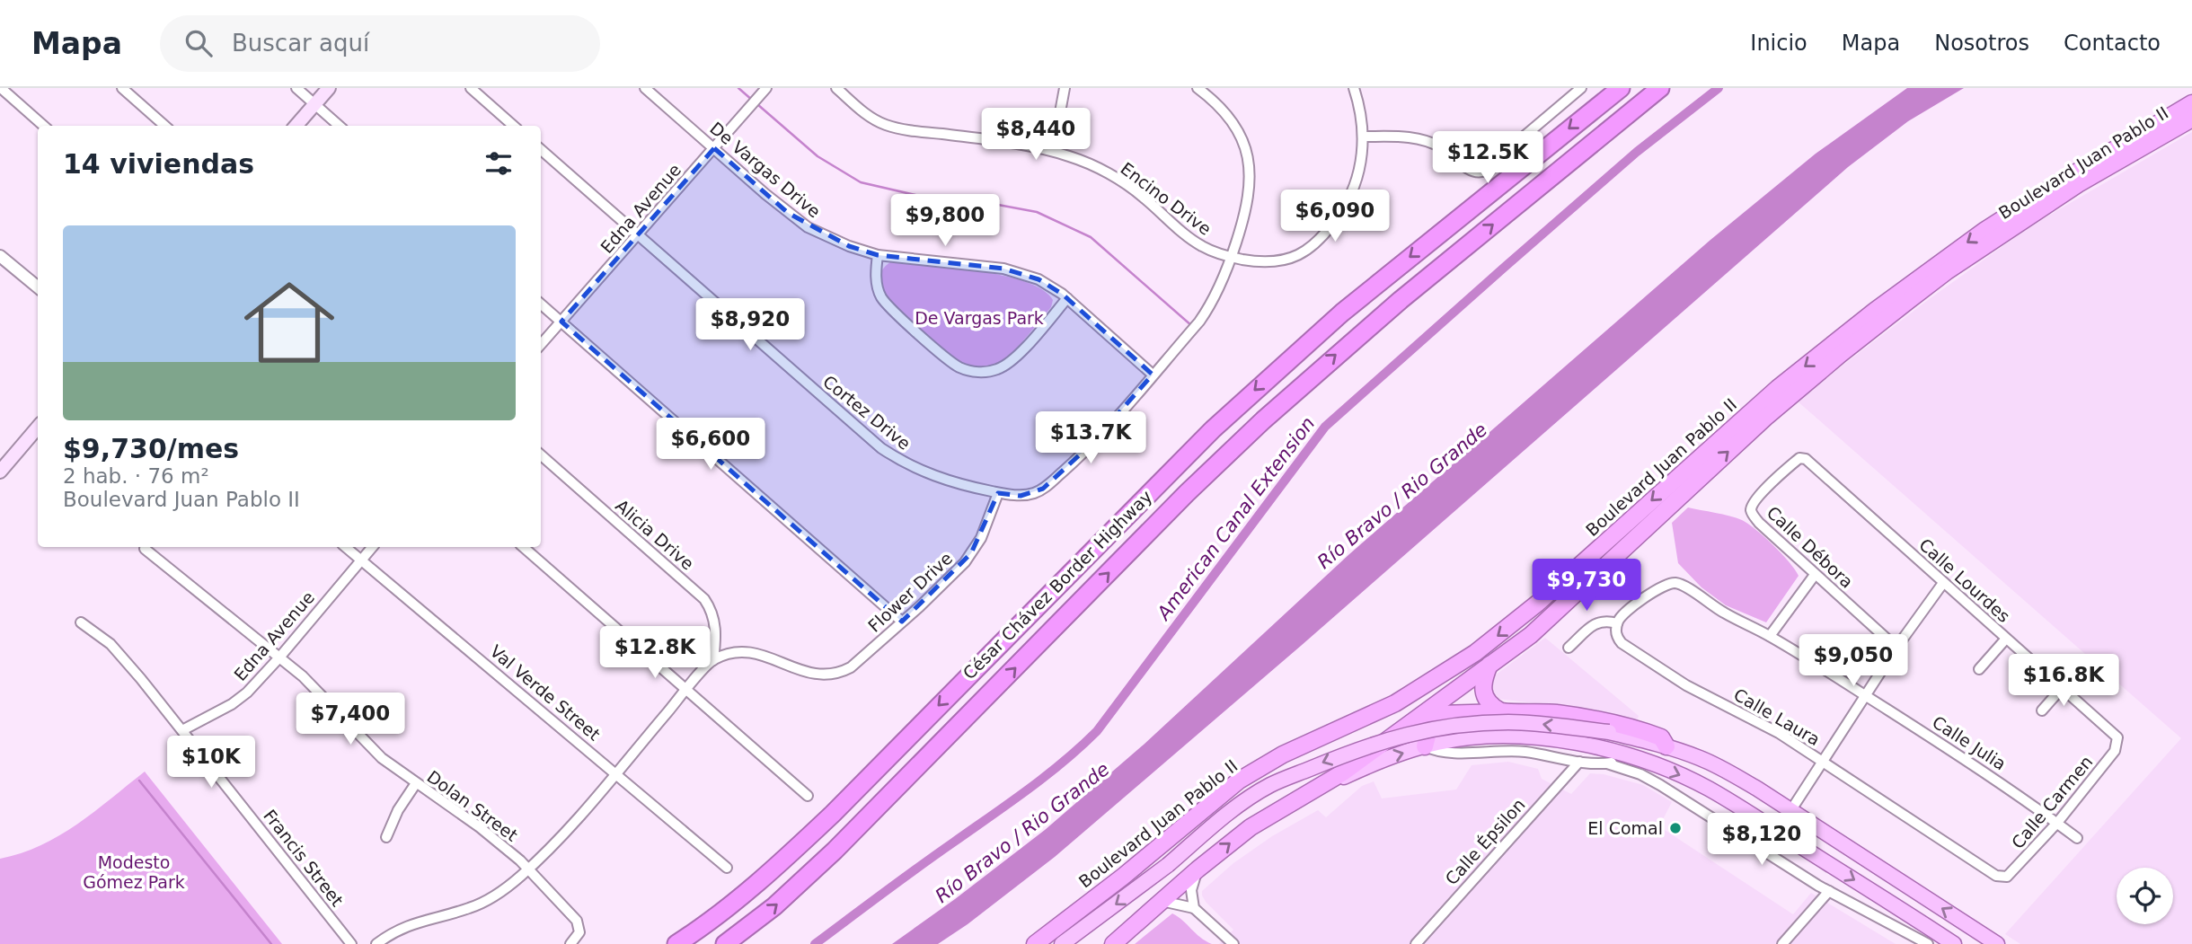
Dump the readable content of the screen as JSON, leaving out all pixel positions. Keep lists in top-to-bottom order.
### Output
{
  "streets": {
    "highway": ["Boulevard Juan Pablo II", "César Chávez Border Highway"],
    "street": [
      "De Vargas Drive",
      "Encino Drive",
      "Edna Avenue",
      "Cortez Drive",
      "Alicia Drive",
      "Calle Débora",
      "Calle Lourdes",
      "Flower Drive",
      "Val Verde Street",
      "Calle Laura",
      "Calle Julia",
      "Calle Carmen",
      "Dolan Street",
      "Calle Épsilon",
      "Francis Street"
    ]
  },
  "crossings": [
    ["De Vargas Drive", "Edna Avenue"],
    ["Edna Avenue", "Cortez Drive"],
    ["Edna Avenue", "Val Verde Street"],
    ["Edna Avenue", "Dolan Street"],
    ["Edna Avenue", "Francis Street"],
    ["Cortez Drive", "Flower Drive"],
    ["Alicia Drive", "Flower Drive"],
    ["Calle Débora", "Calle Lourdes"],
    ["Calle Lourdes", "Calle Carmen"],
    ["Calle Laura", "Calle Julia"],
    ["Calle Laura", "Calle Carmen"],
    ["Calle Julia", "Calle Carmen"]
  ],
  "water": ["Río Bravo / Rio Grande", "American Canal Extension"],
  "parks": ["De Vargas Park", "Modesto Gómez Park"],
  "places": ["El Comal"],
  "page": {
    "header": "Mapa",
    "search": "Buscar aquí",
    "nav": [
      "Inicio",
      "Mapa",
      "Nosotros",
      "Contacto"
    ],
    "price": [
      "$8,440",
      "$12.5K",
      "$6,090",
      "$9,800",
      "$8,920",
      "$13.7K",
      "$6,600",
      "$9,730",
      "$12.8K",
      "$9,050",
      "$16.8K",
      "$7,400",
      "$10K",
      "$8,120"
    ],
    "heading": "14 viviendas",
    "list": [
      {
        "name": "$9,730/mes",
        "note": "2 hab. · 76 m² · Boulevard Juan Pablo II"
      }
    ]
  }
}
